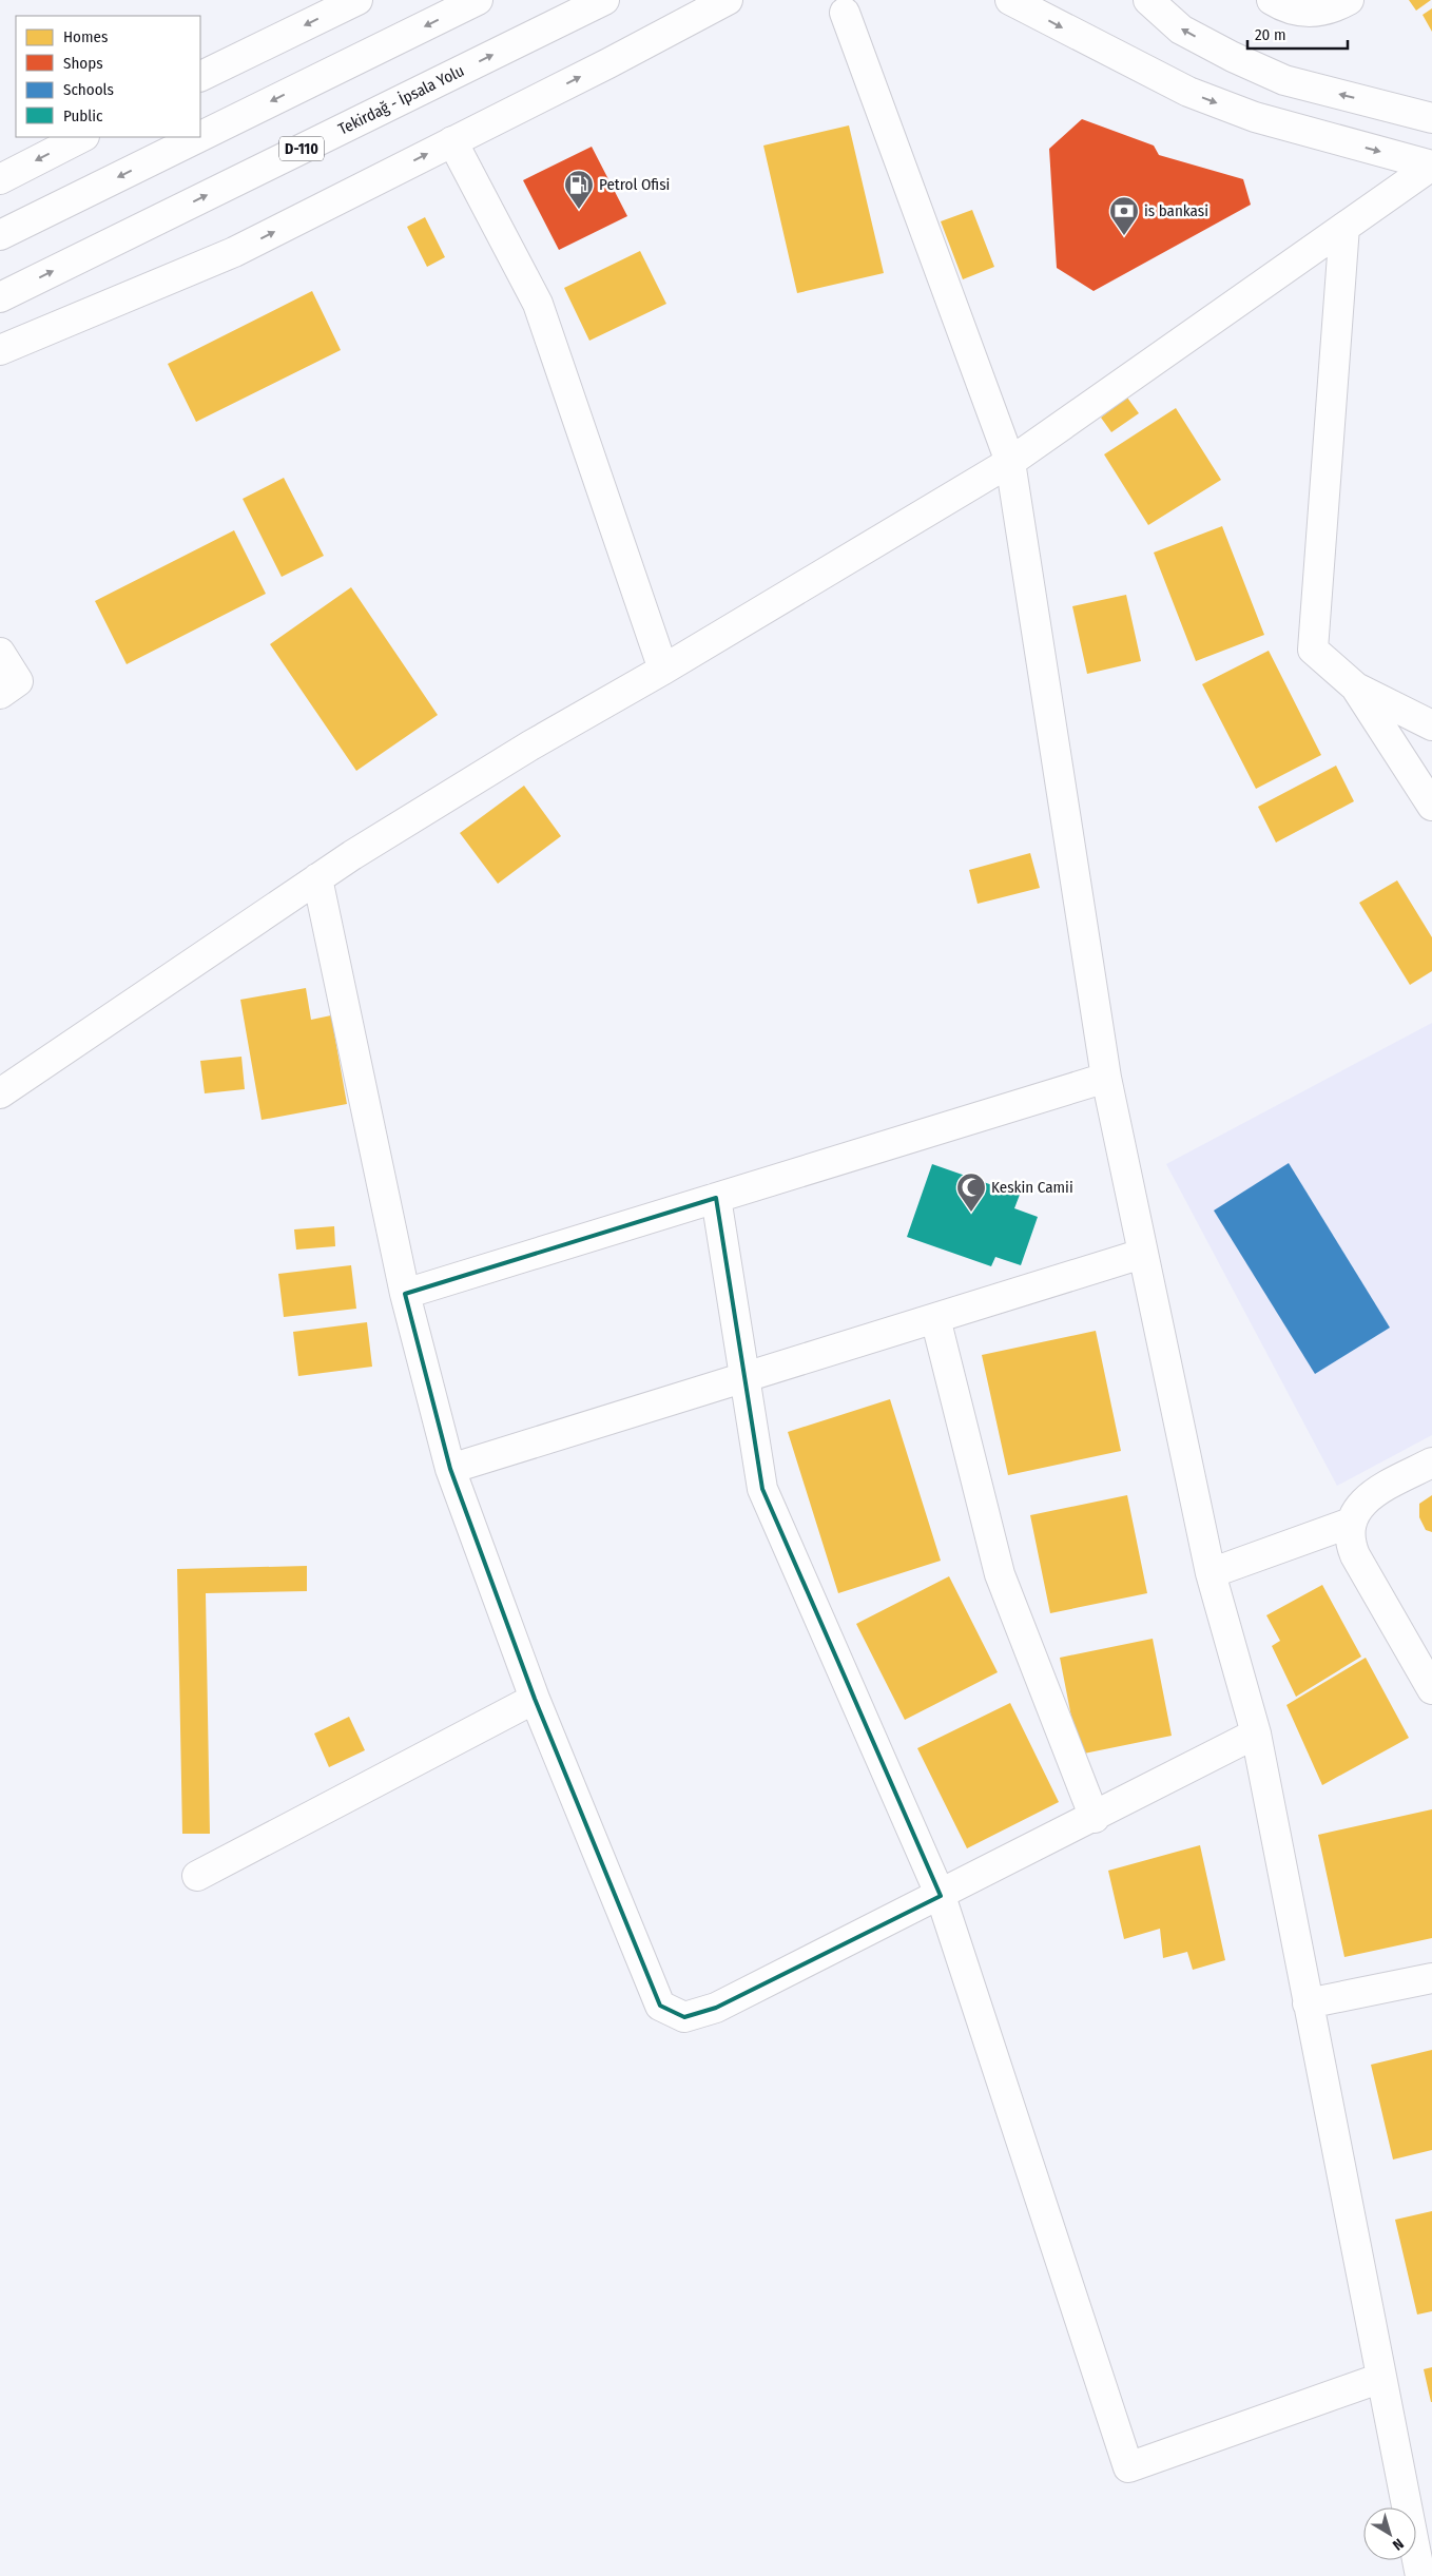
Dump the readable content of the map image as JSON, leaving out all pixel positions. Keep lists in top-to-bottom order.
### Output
{
  "streets": {
    "main road": ["Tekirdağ - İpsala Yolu", "D-110"]
  },
  "places": {
    "fuel station": ["Petrol Ofisi"],
    "bank": ["is bankasi"],
    "mosque": ["Keskin Camii"]
  },
  "legend": [
    "Homes",
    "Shops",
    "Schools",
    "Public"
  ],
  "scale_bar": "20 m",
  "north": "bottom right"
}
